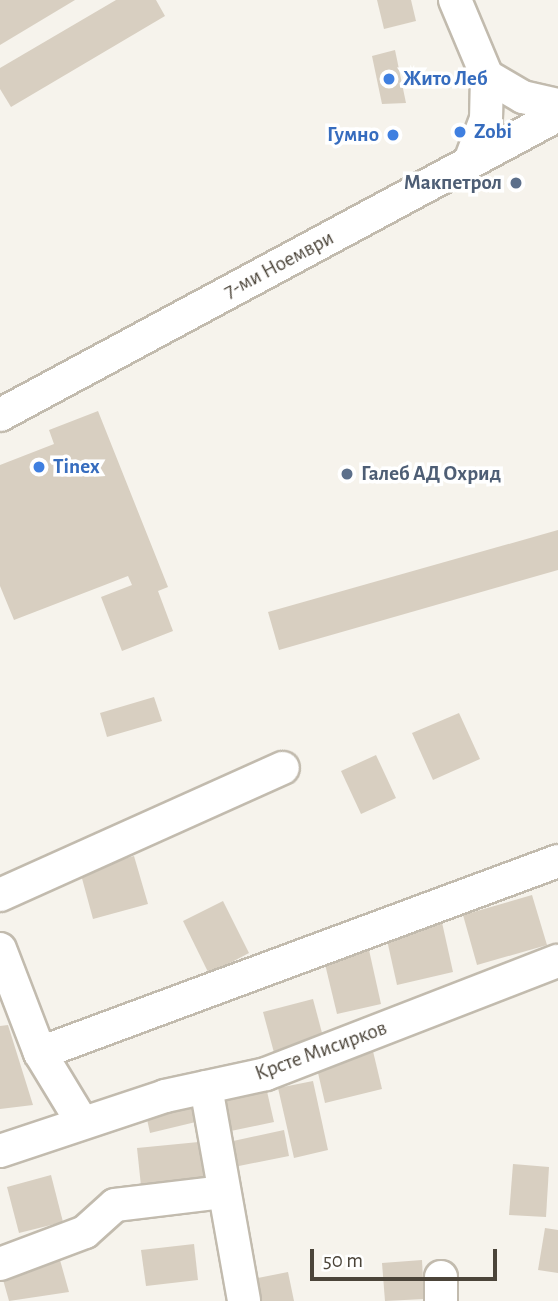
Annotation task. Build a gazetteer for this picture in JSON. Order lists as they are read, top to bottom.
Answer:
{
  "streets": {
    "street": ["7-ми Ноември", "Крсте Мисирков"]
  },
  "places": [
    "Жито Леб",
    "Zobi",
    "Гумно",
    "Макпетрол",
    "Tinex",
    "Галеб АД Охрид"
  ],
  "scale_bar": "50 m"
}
